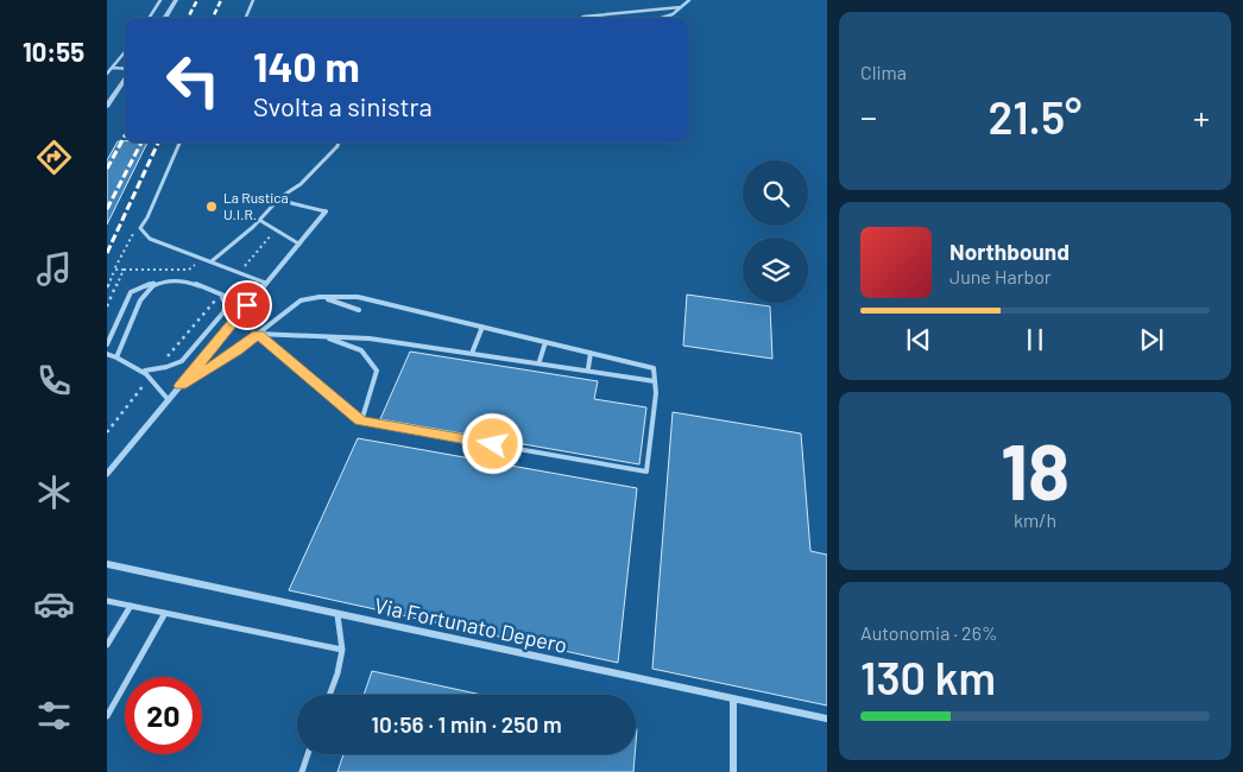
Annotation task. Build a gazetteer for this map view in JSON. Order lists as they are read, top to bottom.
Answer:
{
  "streets": {
    "street": ["Via Fortunato Depero"]
  },
  "places": ["La Rustica U.I.R."],
  "page": {
    "tabs": "10:55",
    "tile": [
      "Clima",
      ["18", "km/h"],
      ["Autonomia · 26%", "130 km"]
    ],
    "turn": ["140 m", "Svolta a sinistra"],
    "heat": ["−", "21.5°", "+"],
    "song": ["Northbound", "June Harbor"],
    "limit": "20",
    "trip": "10:56 · 1 min · 250 m"
  }
}
